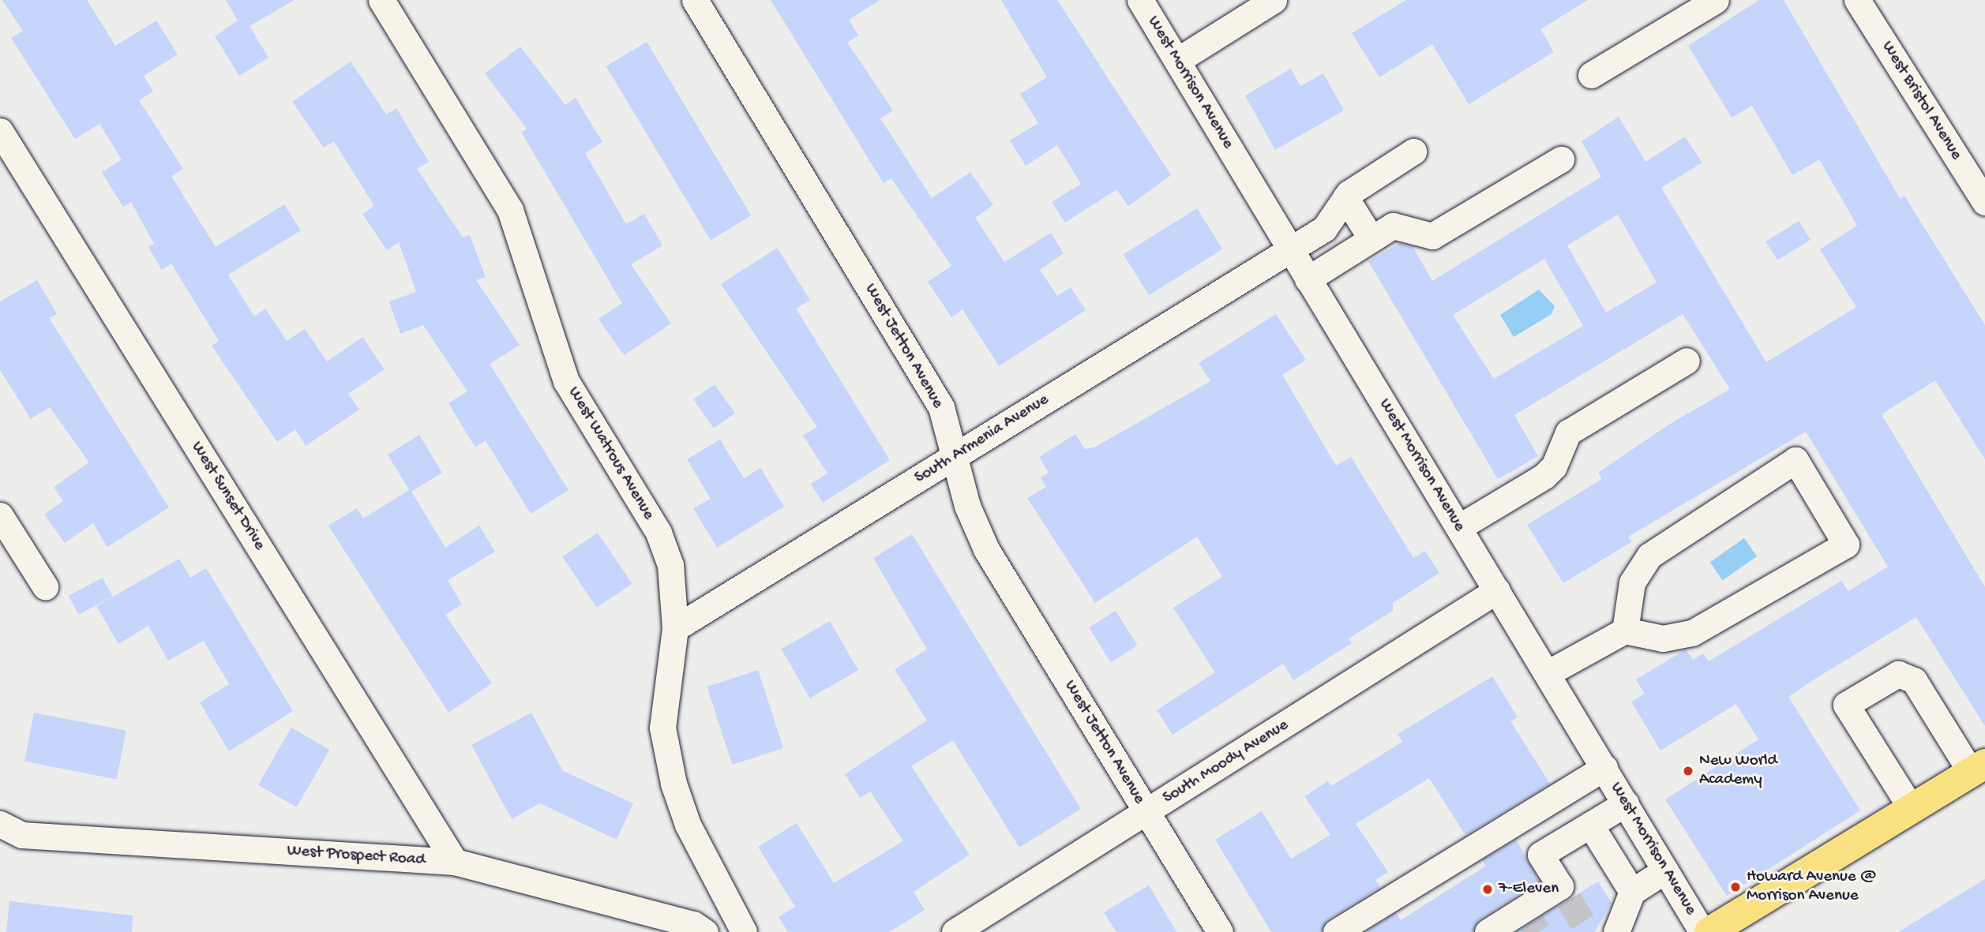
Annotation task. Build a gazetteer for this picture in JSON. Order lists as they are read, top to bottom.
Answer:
{
  "streets": {
    "street": [
      "West Morrison Avenue",
      "West Bristol Avenue",
      "West Jetton Avenue",
      "South Armenia Avenue",
      "West Watrous Avenue",
      "West Sunset Drive",
      "South Moody Avenue",
      "West Prospect Road"
    ]
  },
  "crossings": [
    ["West Morrison Avenue", "South Armenia Avenue"],
    ["West Morrison Avenue", "South Moody Avenue"],
    ["West Jetton Avenue", "South Armenia Avenue"],
    ["West Jetton Avenue", "South Moody Avenue"],
    ["South Armenia Avenue", "West Watrous Avenue"],
    ["West Sunset Drive", "West Prospect Road"]
  ],
  "places": ["New World Academy", "Howard Avenue @ Morrison Avenue", "7-Eleven"]
}
